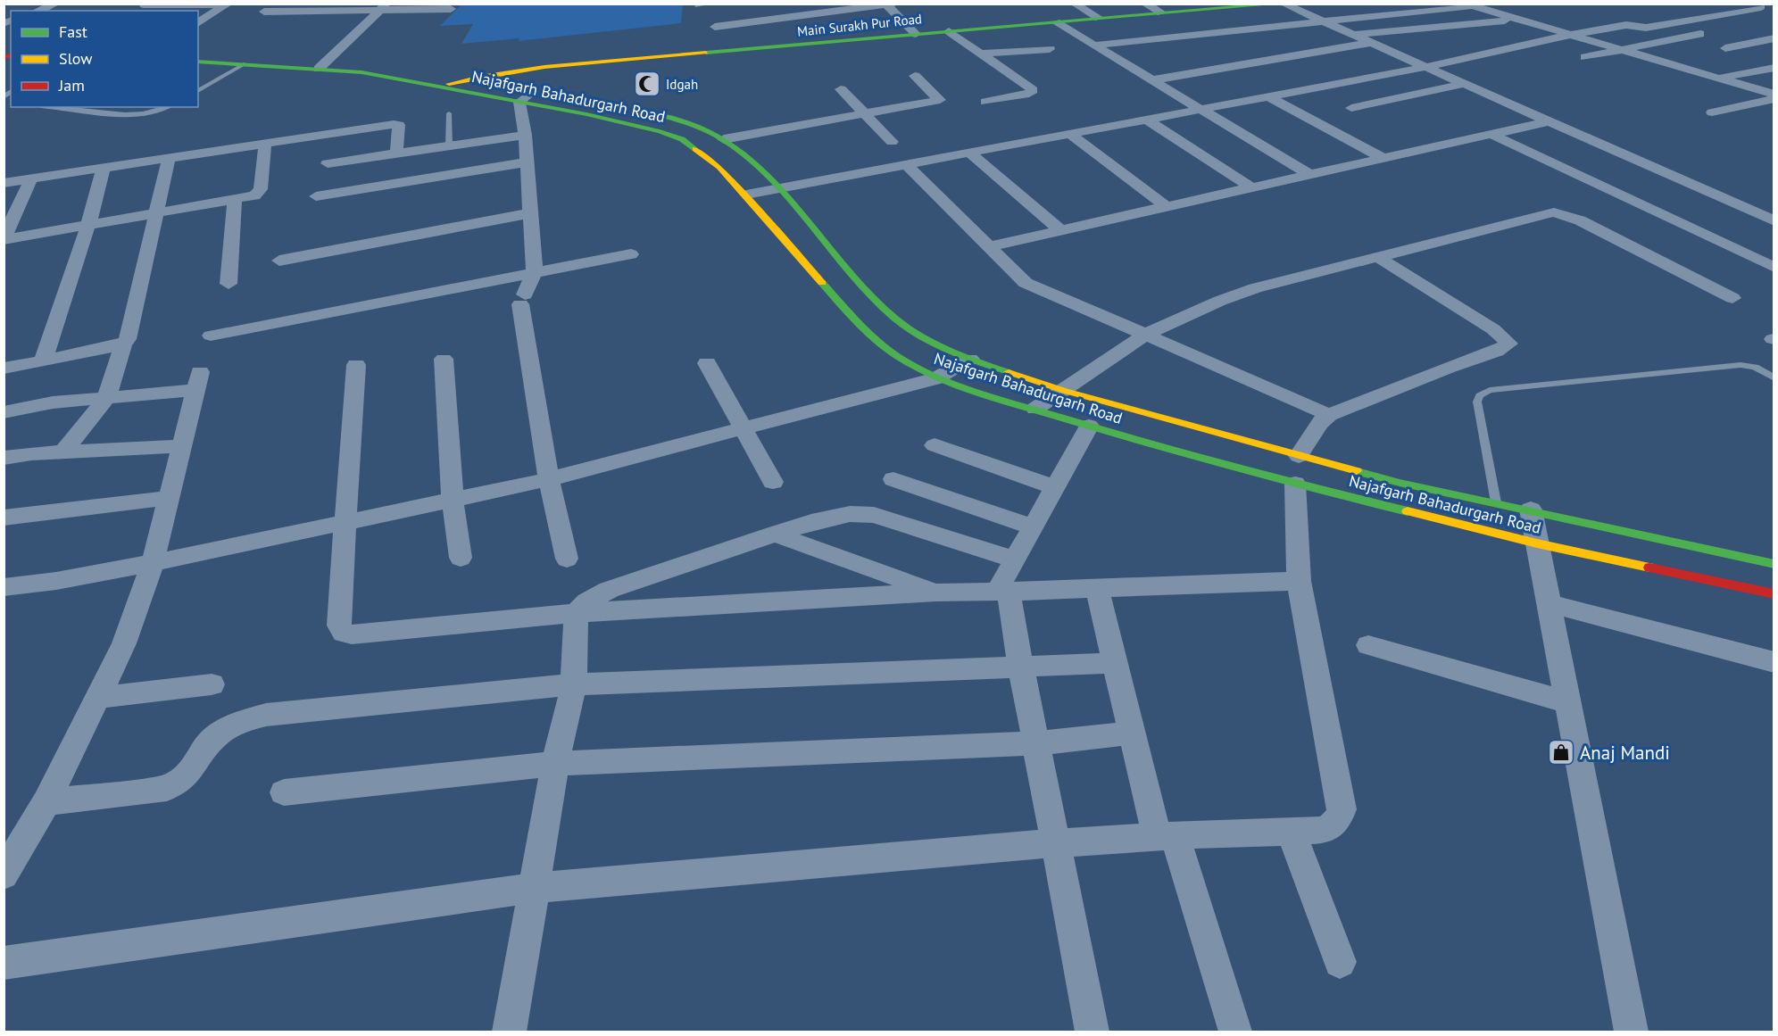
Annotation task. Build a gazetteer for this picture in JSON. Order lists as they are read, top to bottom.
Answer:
{
  "streets": {
    "main road": ["Main Surakh Pur Road", "Najafgarh Bahadurgarh Road"]
  },
  "crossings": [
    ["Main Surakh Pur Road", "Najafgarh Bahadurgarh Road"]
  ],
  "places": {
    "mosque": ["Idgah"],
    "shop": ["Anaj Mandi"]
  },
  "legend": ["Fast", "Slow", "Jam"]
}
